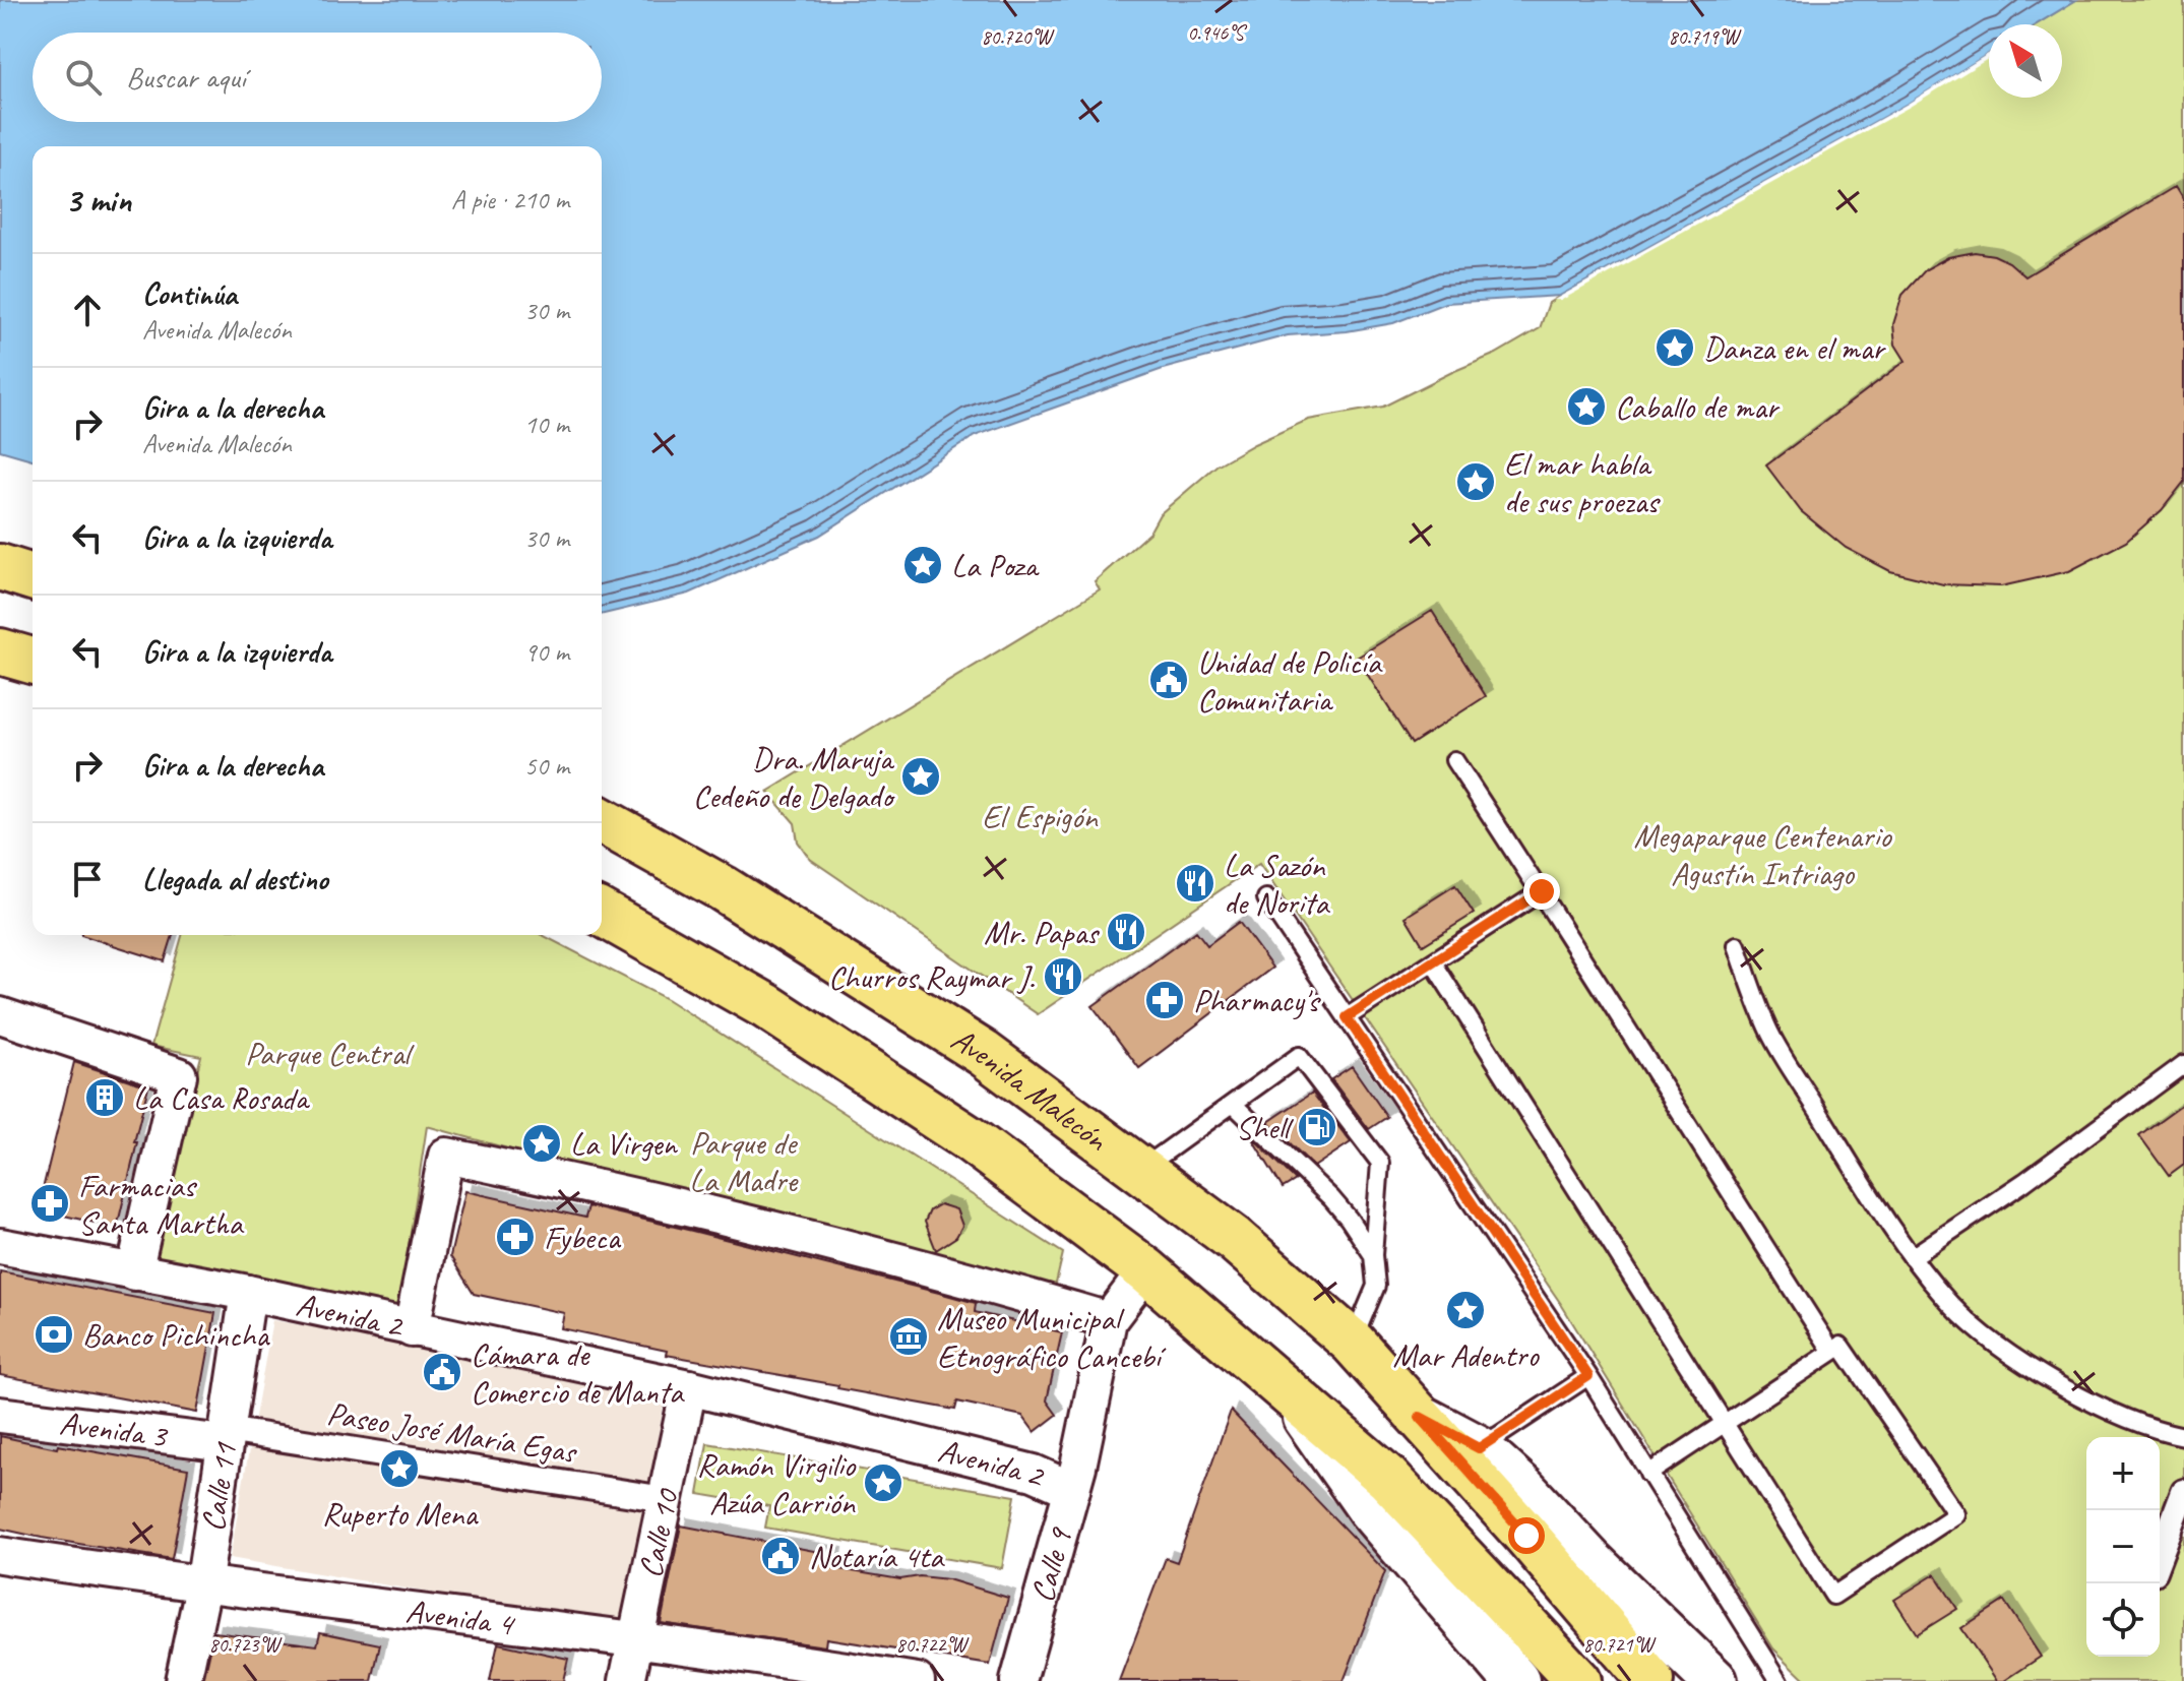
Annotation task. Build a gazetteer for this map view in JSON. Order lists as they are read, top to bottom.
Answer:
{
  "streets": {
    "main road": ["Avenida Malecón"],
    "street": [
      "Avenida 2",
      "Avenida 3",
      "Paseo José María Egas",
      "Calle 11",
      "Calle 10",
      "Calle 9",
      "Avenida 4"
    ]
  },
  "crossings": [
    ["Avenida 2", "Calle 11"],
    ["Avenida 2", "Calle 10"],
    ["Avenida 2", "Calle 9"],
    ["Avenida 3", "Paseo José María Egas"],
    ["Avenida 3", "Calle 11"],
    ["Paseo José María Egas", "Calle 11"],
    ["Paseo José María Egas", "Calle 10"],
    ["Calle 11", "Avenida 4"],
    ["Calle 10", "Avenida 4"]
  ],
  "parks": [
    "El Espigón",
    "Megaparque Centenario Agustín Intriago",
    "Parque Central",
    "Parque de La Madre"
  ],
  "places": {
    "place": [
      "Danza en el mar",
      "Caballo de mar",
      "El mar habla de sus proezas",
      "La Poza",
      "Dra. Maruja Cedeño de Delgado",
      "La Virgen",
      "Mar Adentro",
      "Ruperto Mena",
      "Ramón Virgilio Azúa Carrión"
    ],
    "public building": ["Unidad de Policía Comunitaria", "Cámara de Comercio de Manta", "Notaría 4ta"],
    "restaurant": ["La Sazón de Norita", "Mr. Papas", "Churros Raymar J."],
    "pharmacy": ["Pharmacy's", "Farmacias Santa Martha", "Fybeca"],
    "building": ["La Casa Rosada"],
    "fuel station": ["Shell"],
    "bank": ["Banco Pichincha"],
    "museum": ["Museo Municipal Etnográfico Cancebí"]
  },
  "north": "top left",
  "page": {
    "search": "Buscar aquí",
    "heading": ["3 min", "A pie · 210 m"],
    "list": [
      ["Continúa", "Avenida Malecón", "30 m"],
      ["Gira a la derecha", "Avenida Malecón", "10 m"],
      ["Gira a la izquierda", "30 m"],
      ["Gira a la izquierda", "90 m"],
      ["Gira a la derecha", "50 m"],
      "Llegada al destino"
    ],
    "map_buttons": ["+", "−"]
  },
  "coordinates": [
    "0.946°S",
    "80.720°W",
    "80.719°W",
    "80.723°W",
    "80.722°W",
    "80.721°W"
  ]
}
